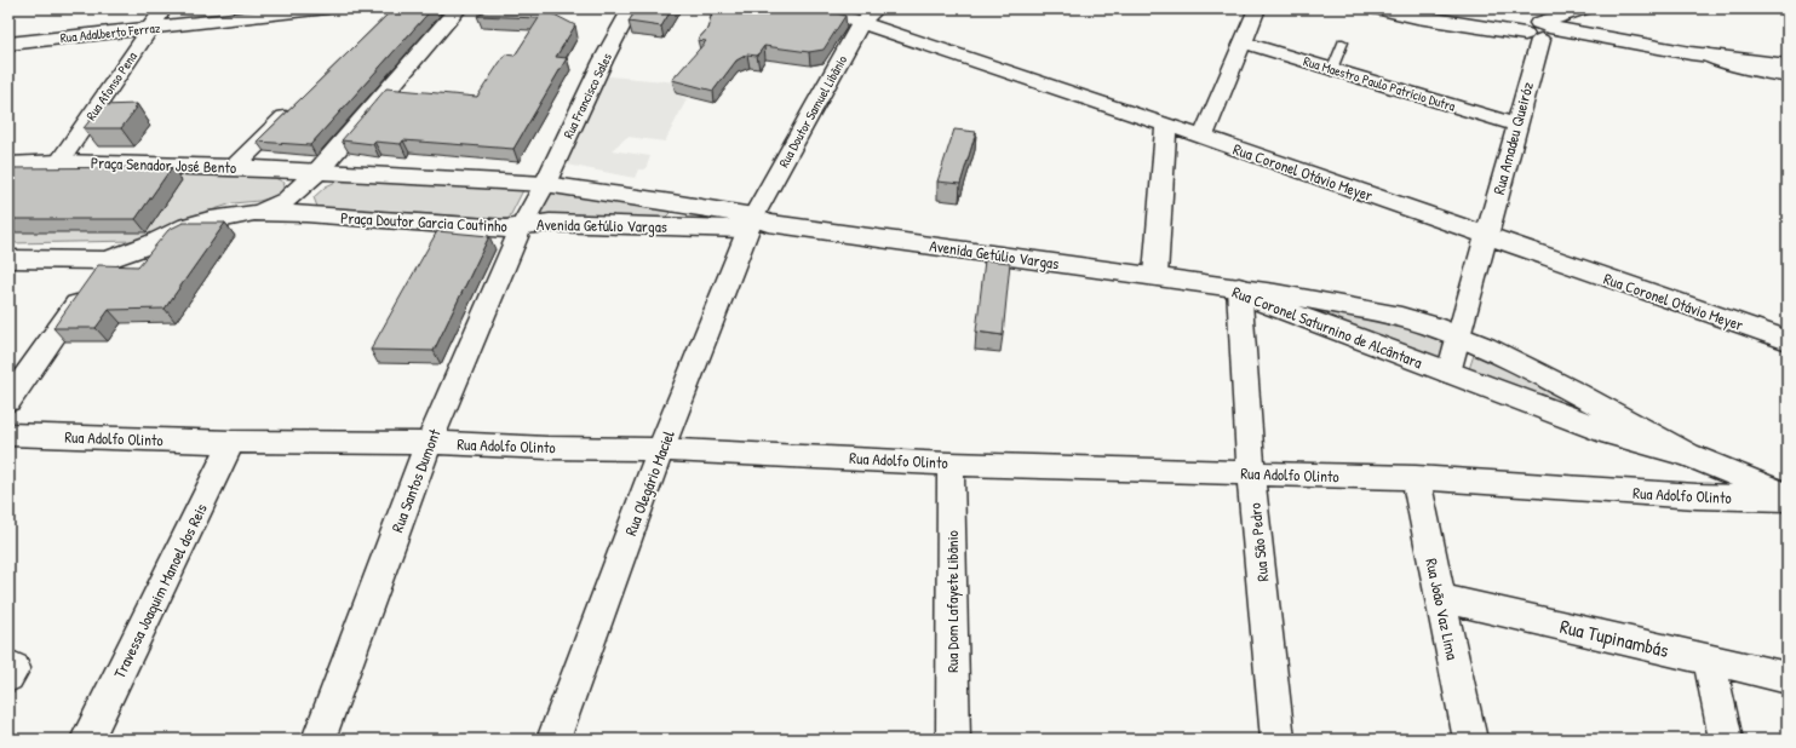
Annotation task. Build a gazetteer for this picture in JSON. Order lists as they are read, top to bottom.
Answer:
{
  "streets": {
    "main road": [
      "Praça Senador José Bento",
      "Praça Doutor Garcia Coutinho",
      "Avenida Getúlio Vargas",
      "Rua Coronel Saturnino de Alcântara"
    ],
    "street": [
      "Rua Adalberto Ferraz",
      "Rua Maestro Paulo Patrício Dutra",
      "Rua Afonso Pena",
      "Rua Francisco Sales",
      "Rua Doutor Samuel Libânio",
      "Rua Amadeu Queiróz",
      "Rua Coronel Otávio Meyer",
      "Rua Adolfo Olinto",
      "Rua Santos Dumont",
      "Rua Olegário Maciel",
      "Rua São Pedro",
      "Travessa Joaquim Manoel dos Reis",
      "Rua Dom Lafayete Libânio",
      "Rua João Vaz Lima",
      "Rua Tupinambás"
    ]
  },
  "crossings": [
    ["Rua Adalberto Ferraz", "Rua Afonso Pena"],
    ["Rua Maestro Paulo Patrício Dutra", "Rua Amadeu Queiróz"],
    ["Rua Afonso Pena", "Praça Senador José Bento"],
    ["Rua Francisco Sales", "Praça Doutor Garcia Coutinho"],
    ["Rua Francisco Sales", "Avenida Getúlio Vargas"],
    ["Rua Doutor Samuel Libânio", "Rua Coronel Otávio Meyer"],
    ["Rua Doutor Samuel Libânio", "Avenida Getúlio Vargas"],
    ["Rua Doutor Samuel Libânio", "Rua Olegário Maciel"],
    ["Rua Amadeu Queiróz", "Rua Coronel Otávio Meyer"],
    ["Rua Amadeu Queiróz", "Rua Coronel Saturnino de Alcântara"],
    ["Praça Doutor Garcia Coutinho", "Avenida Getúlio Vargas"],
    ["Praça Doutor Garcia Coutinho", "Rua Santos Dumont"],
    ["Avenida Getúlio Vargas", "Rua Coronel Saturnino de Alcântara"],
    ["Avenida Getúlio Vargas", "Rua Santos Dumont"],
    ["Avenida Getúlio Vargas", "Rua Olegário Maciel"],
    ["Avenida Getúlio Vargas", "Rua São Pedro"],
    ["Rua Coronel Saturnino de Alcântara", "Rua Adolfo Olinto"],
    ["Rua Coronel Saturnino de Alcântara", "Rua São Pedro"],
    ["Rua Adolfo Olinto", "Rua Santos Dumont"],
    ["Rua Adolfo Olinto", "Rua Olegário Maciel"],
    ["Rua Adolfo Olinto", "Rua São Pedro"],
    ["Rua Adolfo Olinto", "Travessa Joaquim Manoel dos Reis"],
    ["Rua Adolfo Olinto", "Rua Dom Lafayete Libânio"],
    ["Rua Adolfo Olinto", "Rua João Vaz Lima"],
    ["Rua João Vaz Lima", "Rua Tupinambás"]
  ]
}
